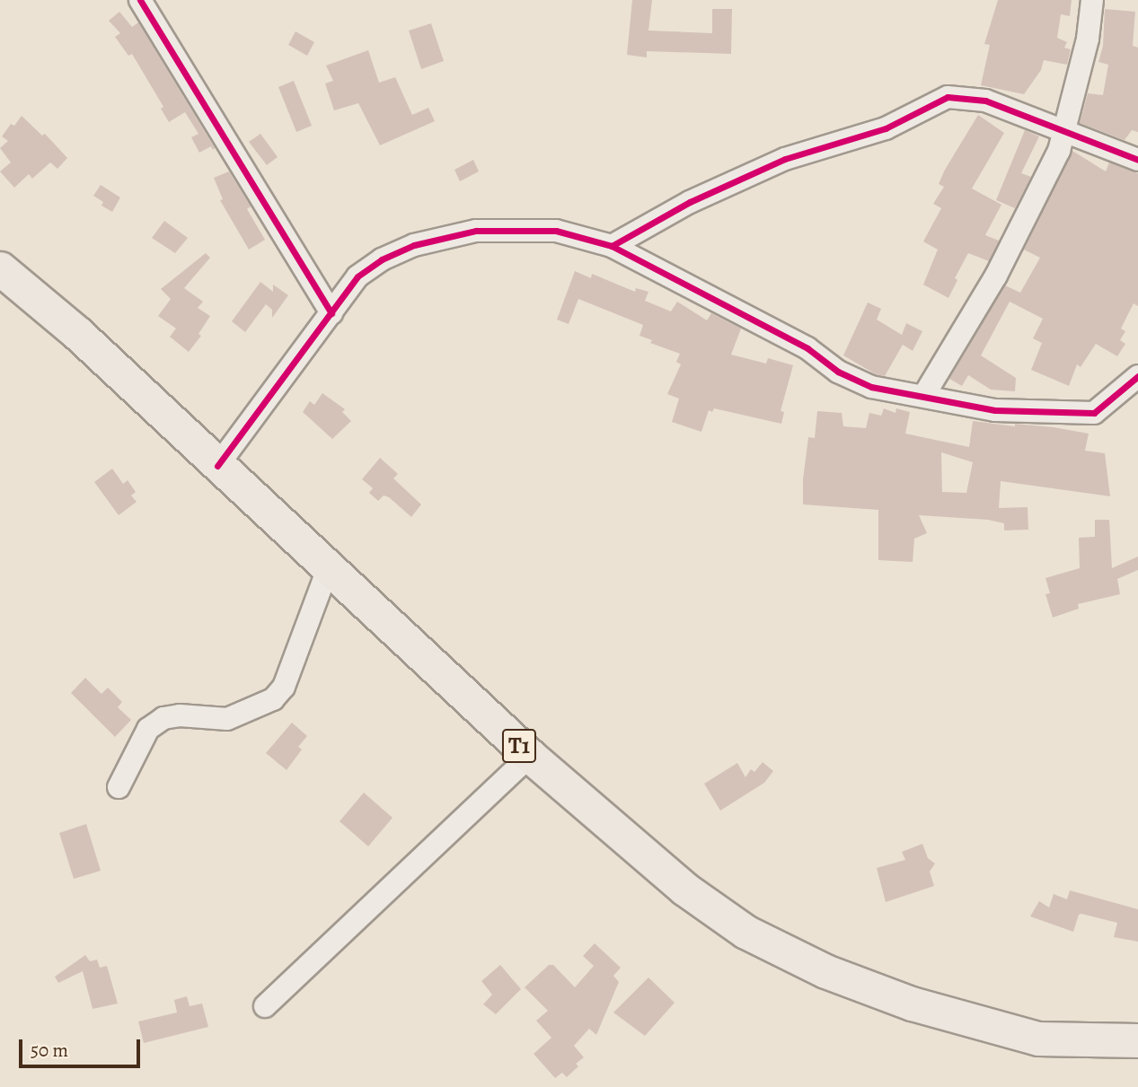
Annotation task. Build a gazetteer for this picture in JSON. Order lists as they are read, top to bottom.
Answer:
{
  "streets": {
    "highway": ["T1"]
  },
  "scale_bar": "50 m"
}
